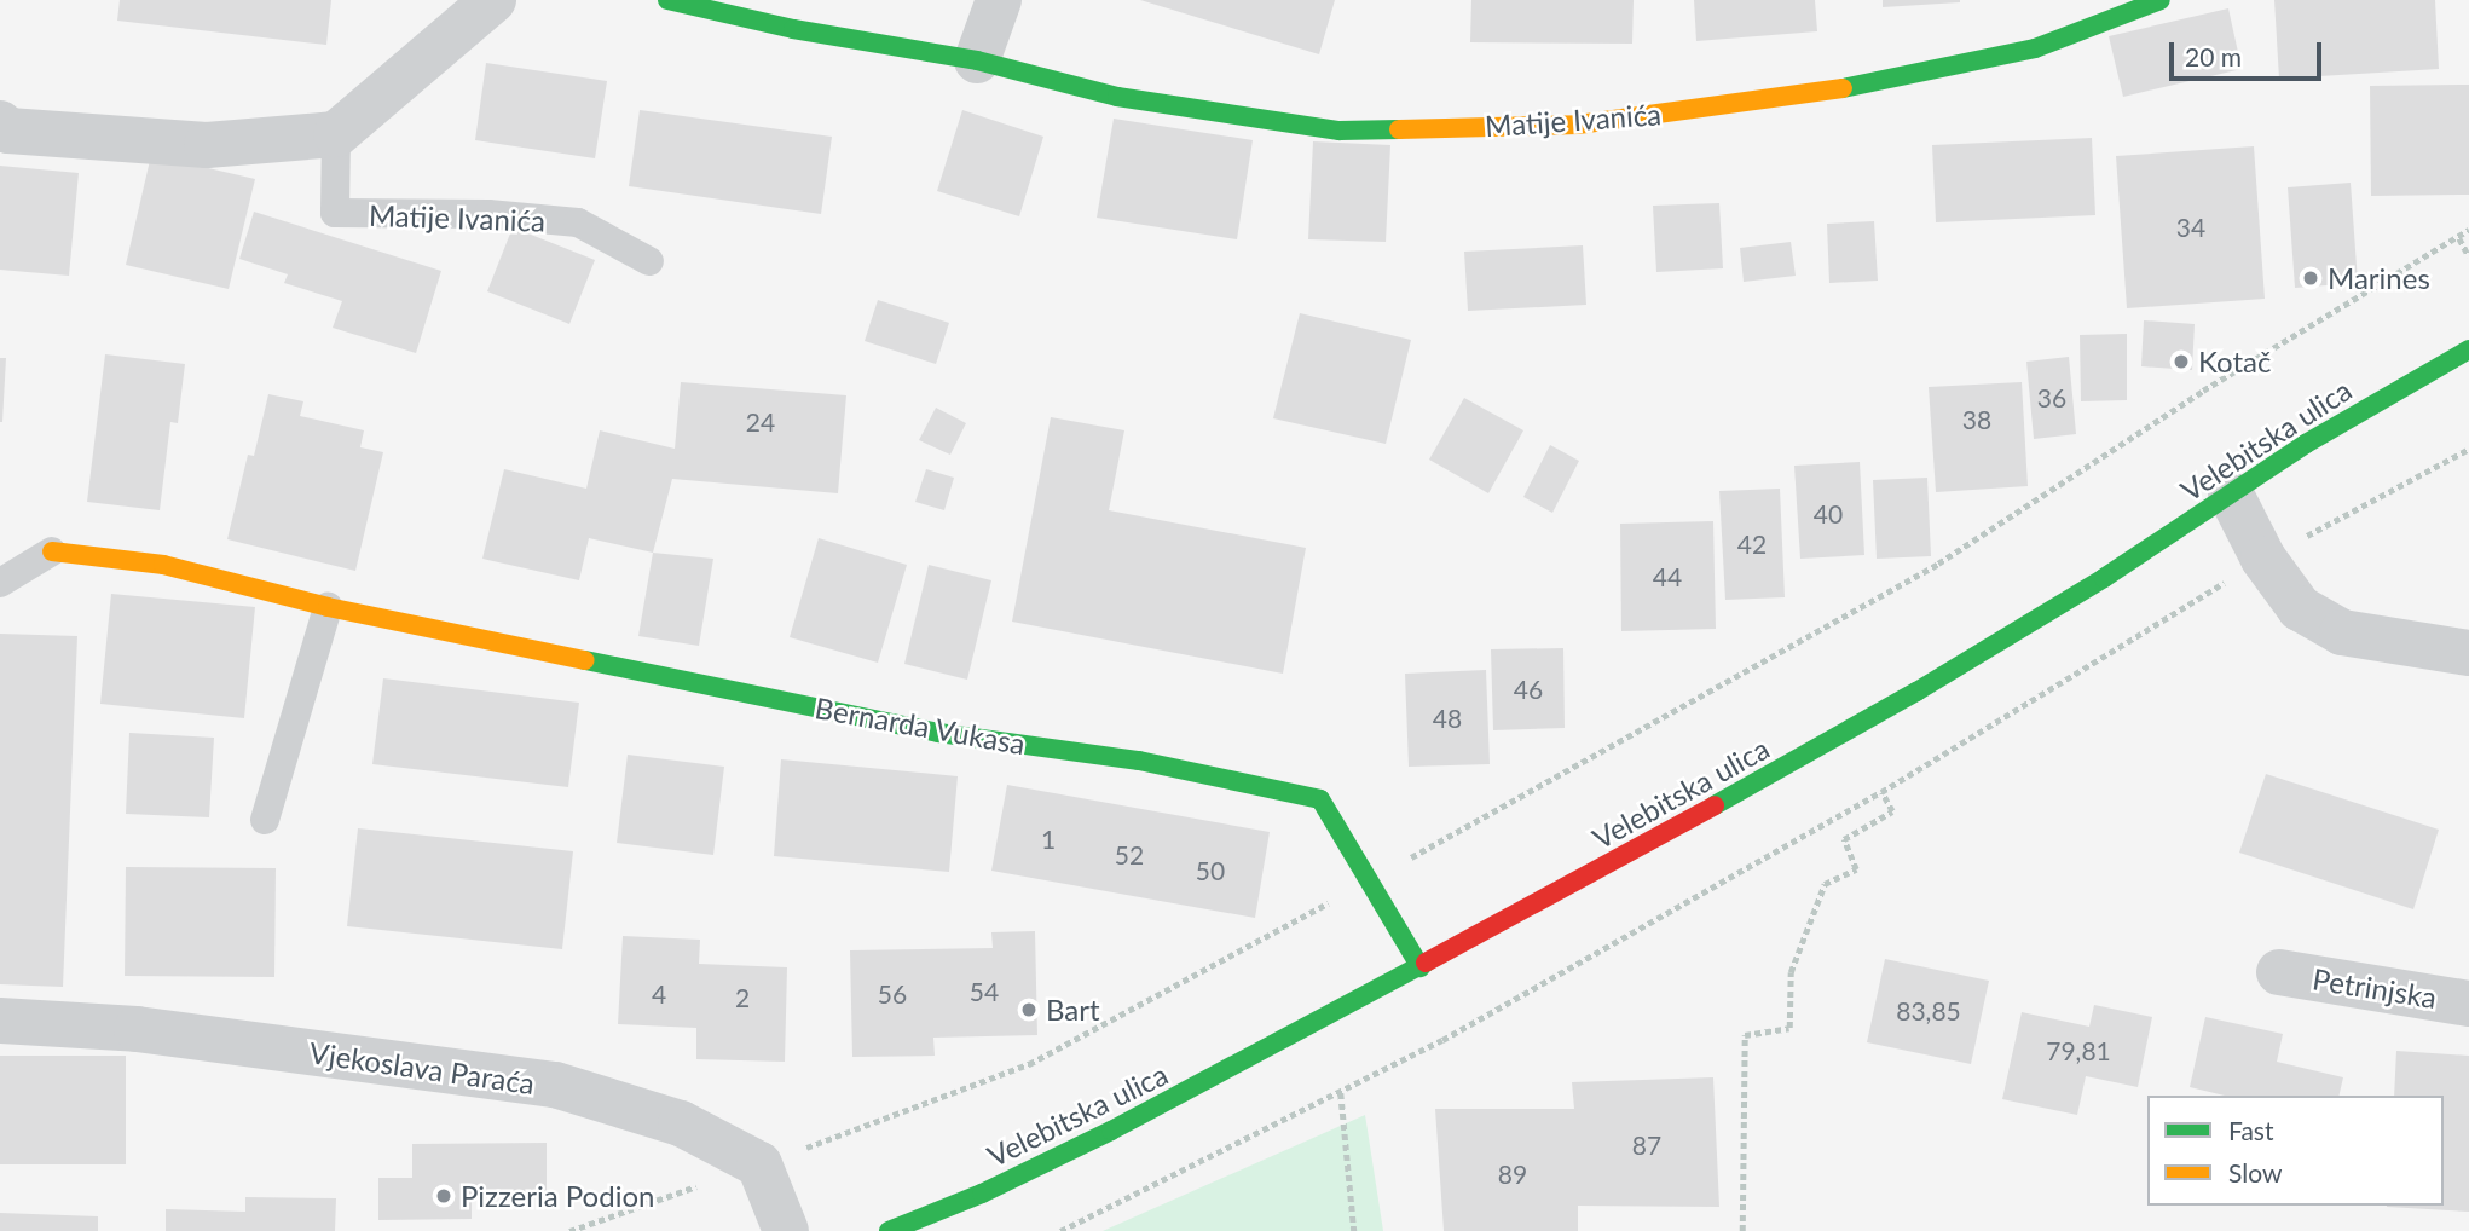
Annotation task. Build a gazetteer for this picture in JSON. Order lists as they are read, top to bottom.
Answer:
{
  "streets": {
    "street": [
      "Matije Ivanića",
      "Velebitska ulica",
      "Bernarda Vukasa",
      "Petrinjska",
      "Vjekoslava Paraća"
    ]
  },
  "crossings": [
    ["Velebitska ulica", "Bernarda Vukasa"]
  ],
  "places": [
    "Marines",
    "Kotač",
    "Bart",
    "Pizzeria Podion"
  ],
  "house_numbers": [
    "34",
    "36",
    "38",
    "24",
    "40",
    "42",
    "44",
    "46",
    "48",
    "1",
    "52",
    "50",
    "54",
    "4",
    "56",
    "2",
    "83,85",
    "79,81",
    "87",
    "89"
  ],
  "legend": ["Fast", "Slow"],
  "scale_bar": "20 m"
}
